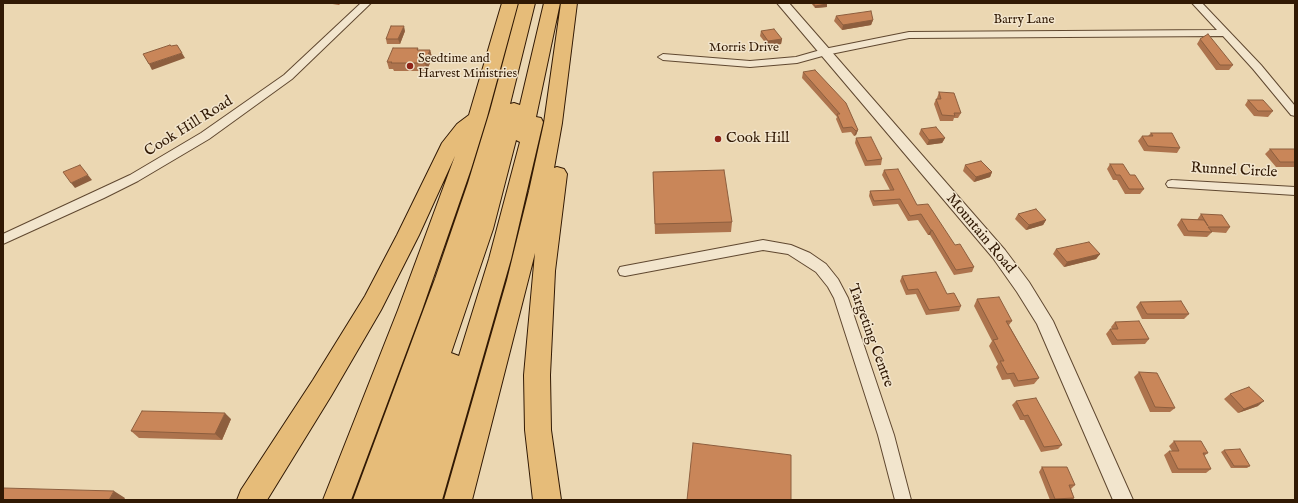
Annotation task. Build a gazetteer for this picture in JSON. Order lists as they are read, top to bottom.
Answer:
{
  "streets": {
    "street": [
      "Barry Lane",
      "Morris Drive",
      "Cook Hill Road",
      "Runnel Circle",
      "Mountain Road",
      "Targeting Centre"
    ]
  },
  "crossings": [
    ["Barry Lane", "Morris Drive"],
    ["Barry Lane", "Mountain Road"],
    ["Morris Drive", "Mountain Road"]
  ],
  "places": ["Seedtime and Harvest Ministries", "Cook Hill"]
}
